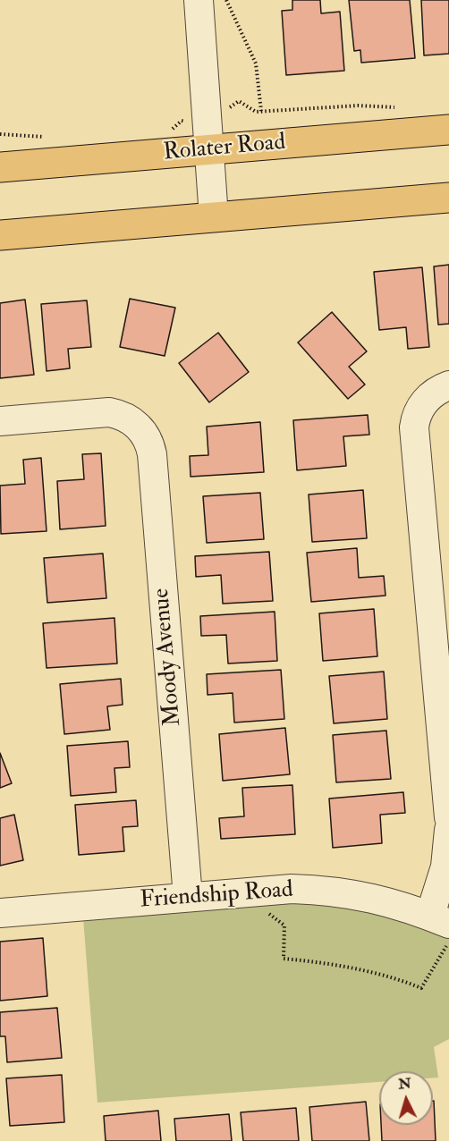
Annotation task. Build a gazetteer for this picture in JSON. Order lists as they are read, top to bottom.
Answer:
{
  "streets": {
    "main road": ["Rolater Road"],
    "street": ["Moody Avenue", "Friendship Road"]
  },
  "crossings": [
    ["Moody Avenue", "Friendship Road"]
  ],
  "north": "top"
}
